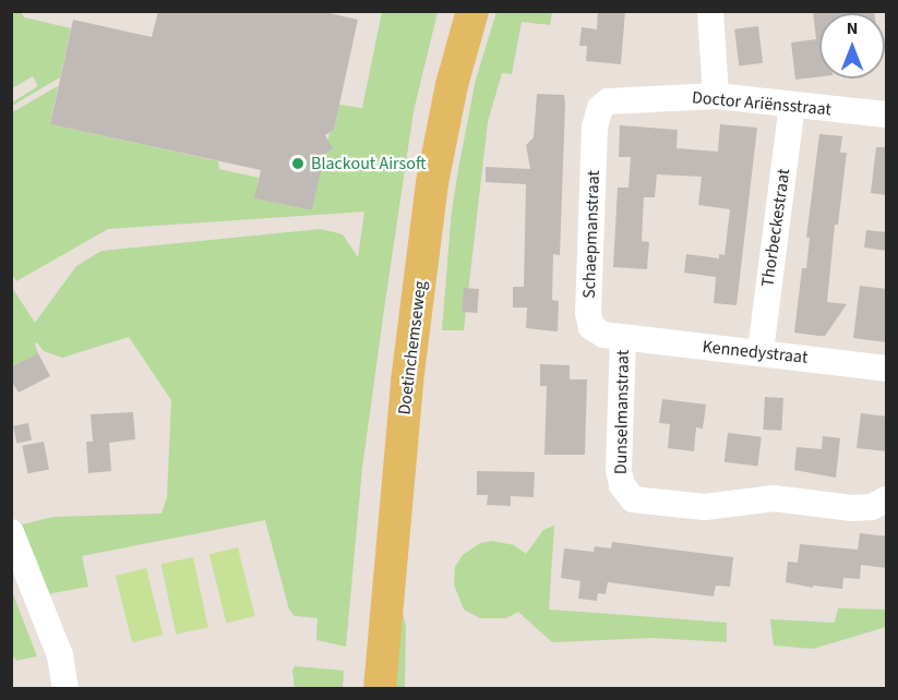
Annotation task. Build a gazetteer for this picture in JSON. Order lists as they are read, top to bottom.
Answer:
{
  "streets": {
    "main road": ["Doetinchemseweg"],
    "street": [
      "Doctor Ariënsstraat",
      "Thorbeckestraat",
      "Schaepmanstraat",
      "Kennedystraat",
      "Dunselmanstraat"
    ]
  },
  "crossings": [
    ["Doctor Ariënsstraat", "Thorbeckestraat"],
    ["Doctor Ariënsstraat", "Schaepmanstraat"],
    ["Thorbeckestraat", "Kennedystraat"],
    ["Schaepmanstraat", "Kennedystraat"],
    ["Schaepmanstraat", "Dunselmanstraat"],
    ["Kennedystraat", "Dunselmanstraat"]
  ],
  "places": ["Blackout Airsoft"],
  "north": "top"
}
